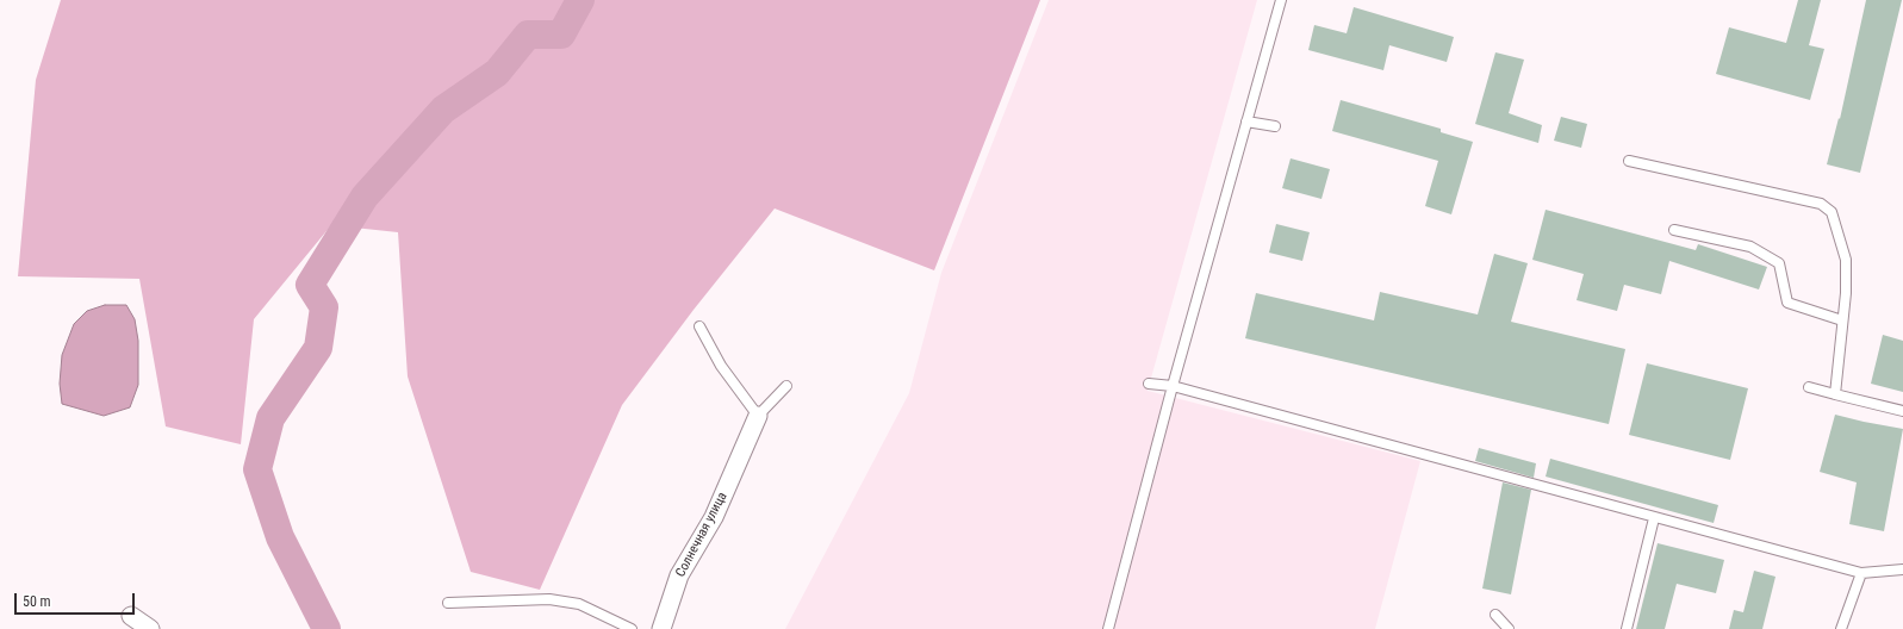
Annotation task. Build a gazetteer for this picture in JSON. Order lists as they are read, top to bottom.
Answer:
{
  "streets": {
    "street": ["Солнечная улица"]
  },
  "scale_bar": "50 m"
}
